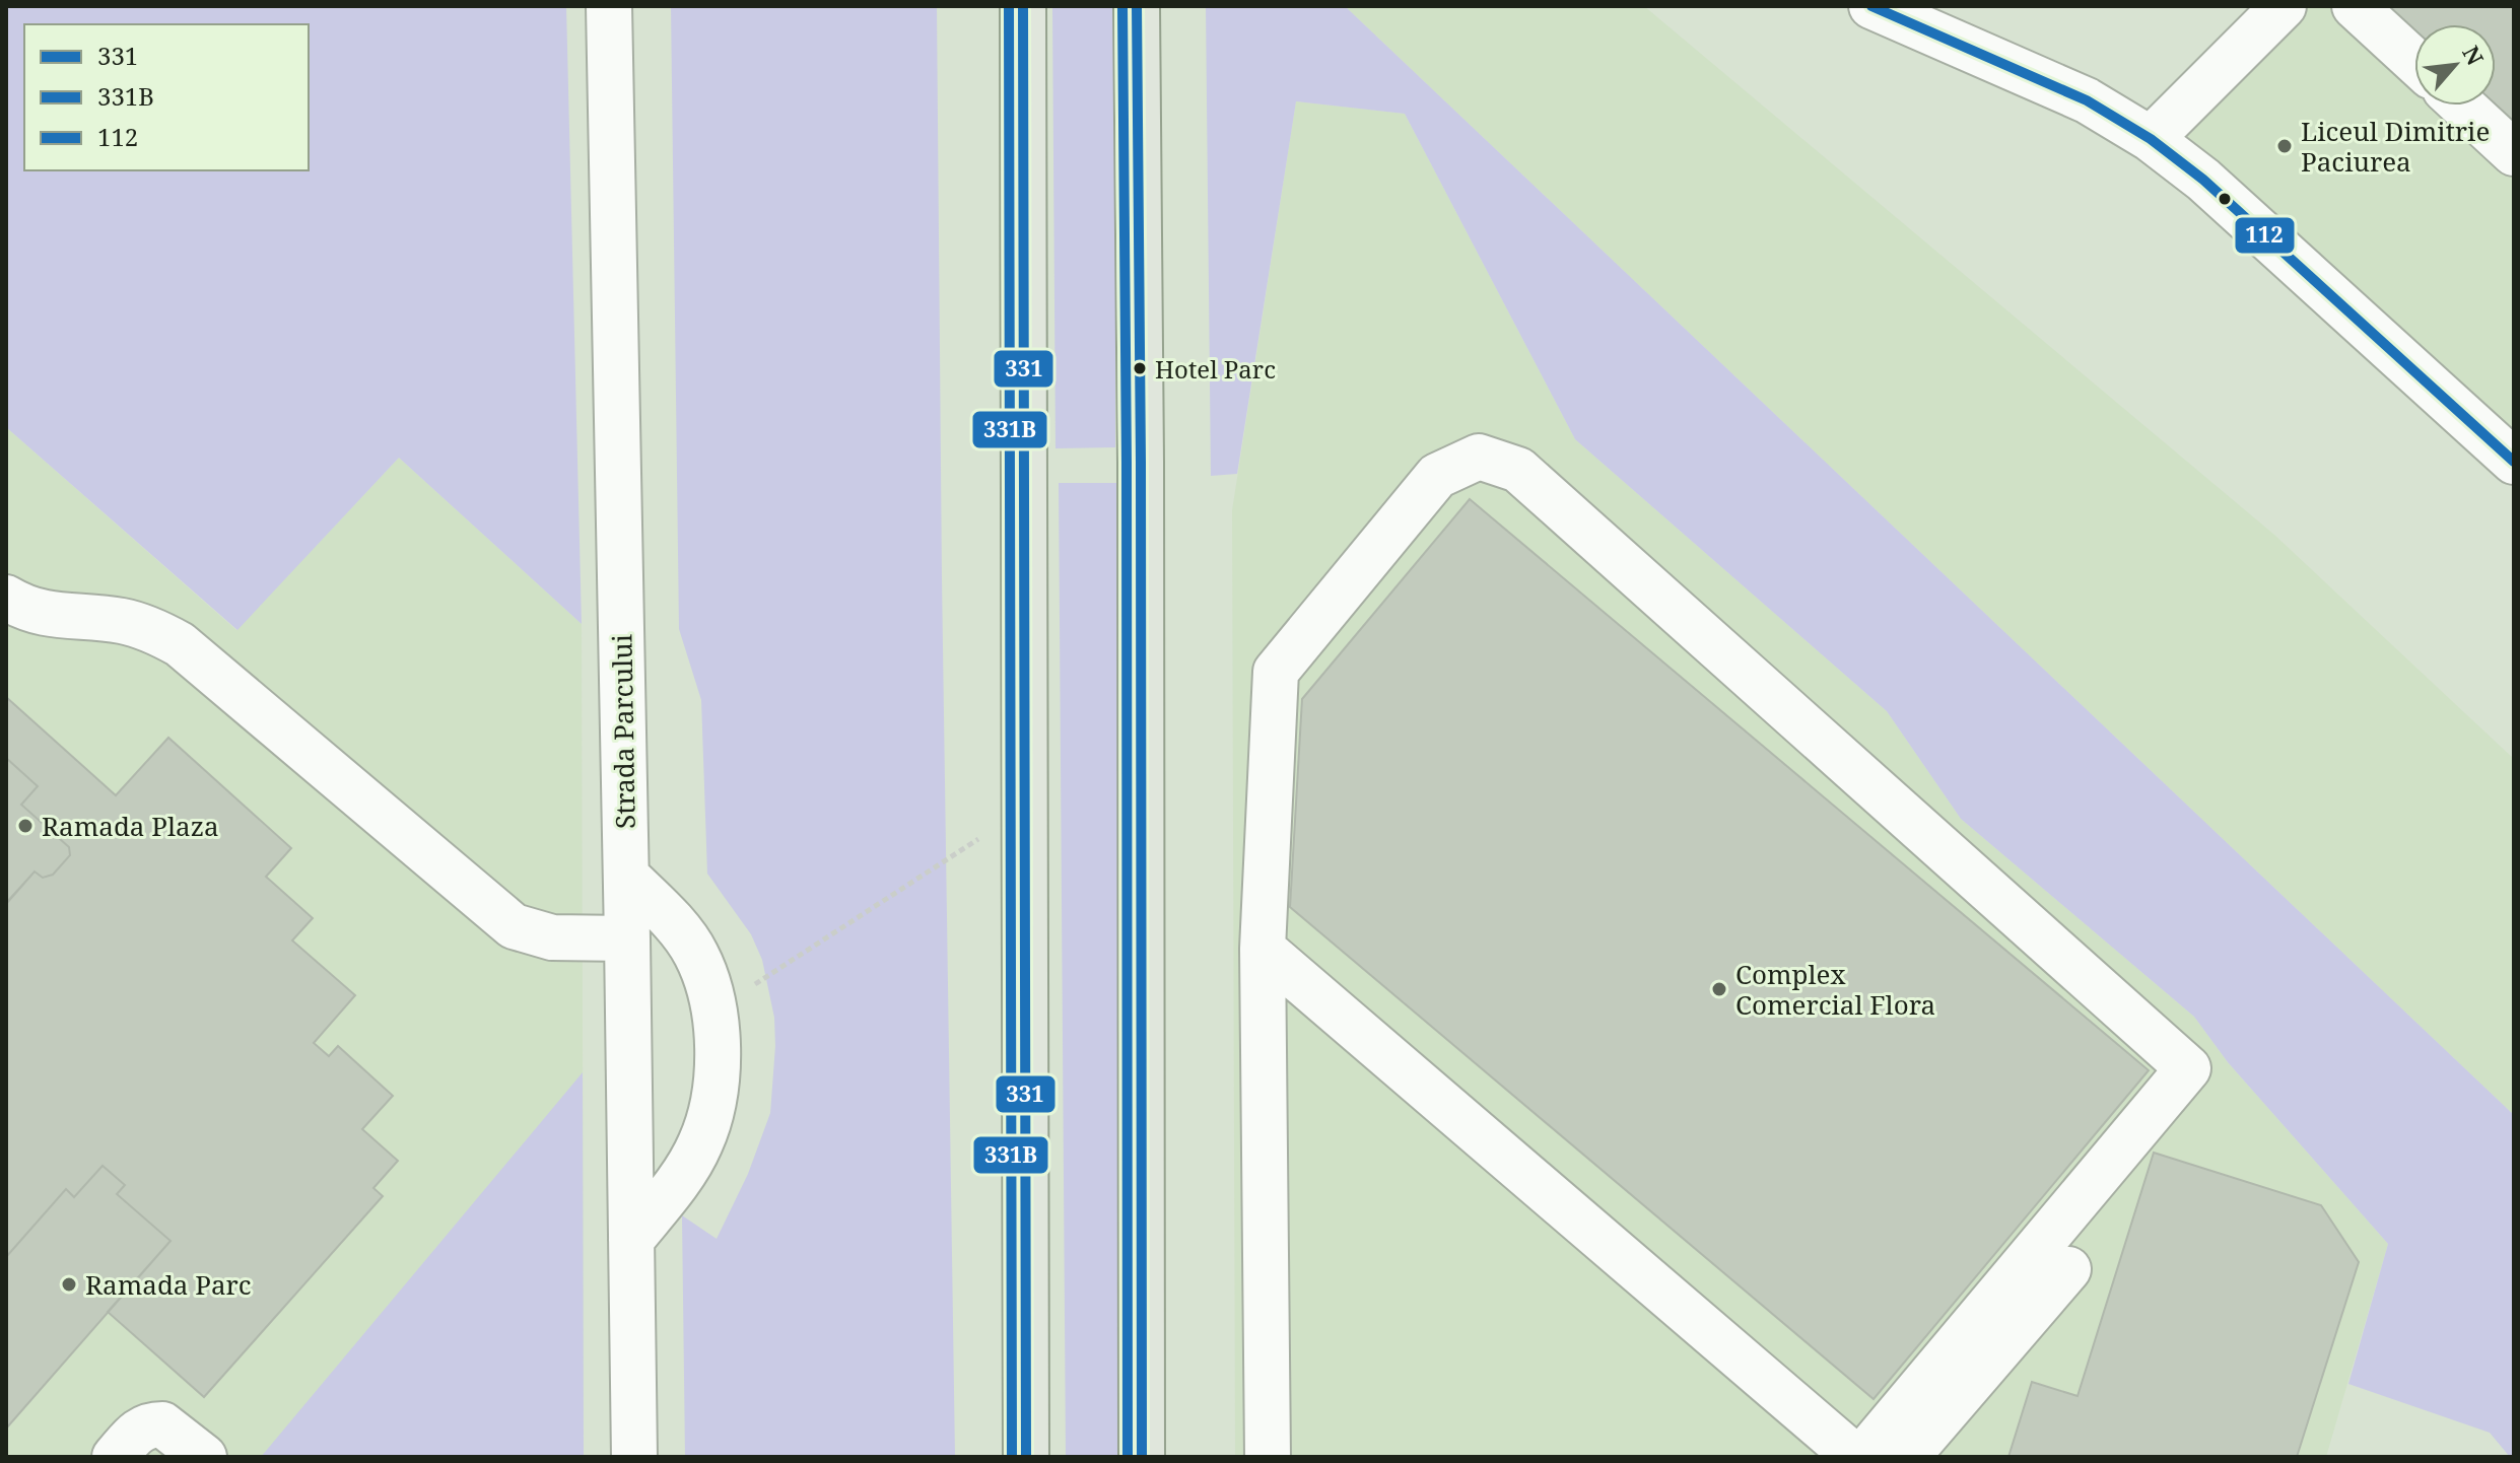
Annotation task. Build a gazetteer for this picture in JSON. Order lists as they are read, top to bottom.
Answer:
{
  "streets": {
    "street": ["Strada Parcului"]
  },
  "places": [
    "Liceul Dimitrie Paciurea",
    "Hotel Parc",
    "Ramada Plaza",
    "Complex Comercial Flora",
    "Ramada Parc"
  ],
  "lines": ["transit line 331", "transit line 331B", "transit line 112"],
  "legend": ["331", "331B", "112"],
  "north": "top right"
}
